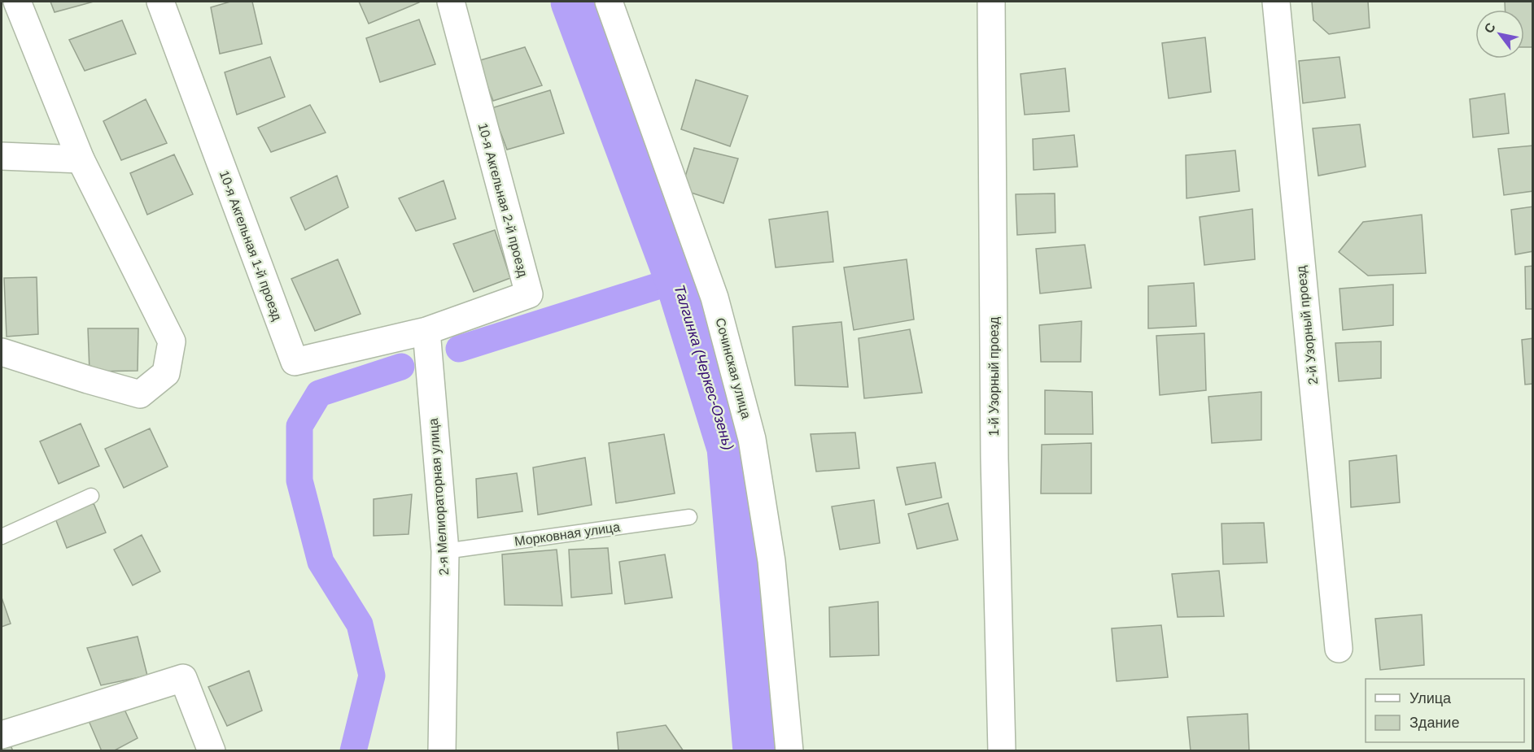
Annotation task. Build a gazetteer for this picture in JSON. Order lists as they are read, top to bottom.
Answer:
{
  "streets": {
    "street": [
      "10-я Акгельная 2-й проезд",
      "10-я Акгельная 1-й проезд",
      "2-й Узорный проезд",
      "Сочинская улица",
      "1-й Узорный проезд",
      "2-я Мелиораторная улица"
    ],
    "lane": ["Морковная улица"]
  },
  "crossings": [
    ["10-я Акгельная 2-й проезд", "10-я Акгельная 1-й проезд"],
    ["10-я Акгельная 2-й проезд", "2-я Мелиораторная улица"],
    ["10-я Акгельная 1-й проезд", "2-я Мелиораторная улица"],
    ["2-я Мелиораторная улица", "Морковная улица"]
  ],
  "water": ["Талгинка (Черкес-Озень)"],
  "legend": ["Улица", "Здание"],
  "north": "top left"
}
